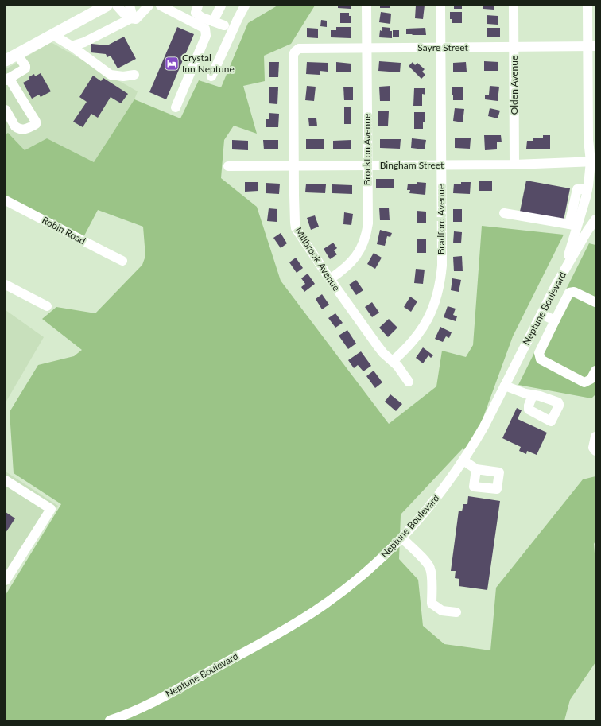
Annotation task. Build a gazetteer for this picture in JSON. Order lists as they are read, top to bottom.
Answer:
{
  "streets": {
    "street": [
      "Sayre Street",
      "Olden Avenue",
      "Brockton Avenue",
      "Bingham Street",
      "Bradford Avenue",
      "Robin Road",
      "Millbrook Avenue",
      "Neptune Boulevard"
    ]
  },
  "crossings": [
    ["Sayre Street", "Olden Avenue"],
    ["Sayre Street", "Brockton Avenue"],
    ["Sayre Street", "Bradford Avenue"],
    ["Sayre Street", "Millbrook Avenue"],
    ["Olden Avenue", "Bingham Street"],
    ["Brockton Avenue", "Bingham Street"],
    ["Brockton Avenue", "Millbrook Avenue"],
    ["Bingham Street", "Bradford Avenue"],
    ["Bingham Street", "Millbrook Avenue"],
    ["Bradford Avenue", "Millbrook Avenue"]
  ],
  "places": {
    "hotel": ["Crystal Inn Neptune"]
  }
}
